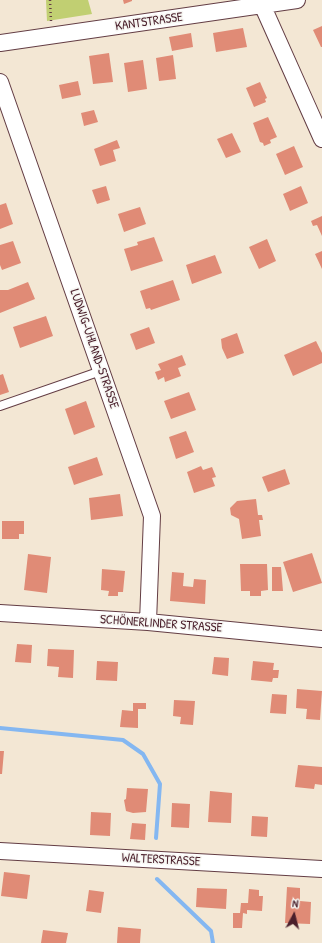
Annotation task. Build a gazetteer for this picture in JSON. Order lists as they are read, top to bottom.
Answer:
{
  "streets": {
    "street": [
      "KANTSTRASSE",
      "LUDWIG-UHLAND-STRASSE",
      "SCHÖNERLINDER STRASSE",
      "WALTERSTRASSE"
    ]
  },
  "crossings": [
    ["LUDWIG-UHLAND-STRASSE", "SCHÖNERLINDER STRASSE"]
  ],
  "north": "top"
}
